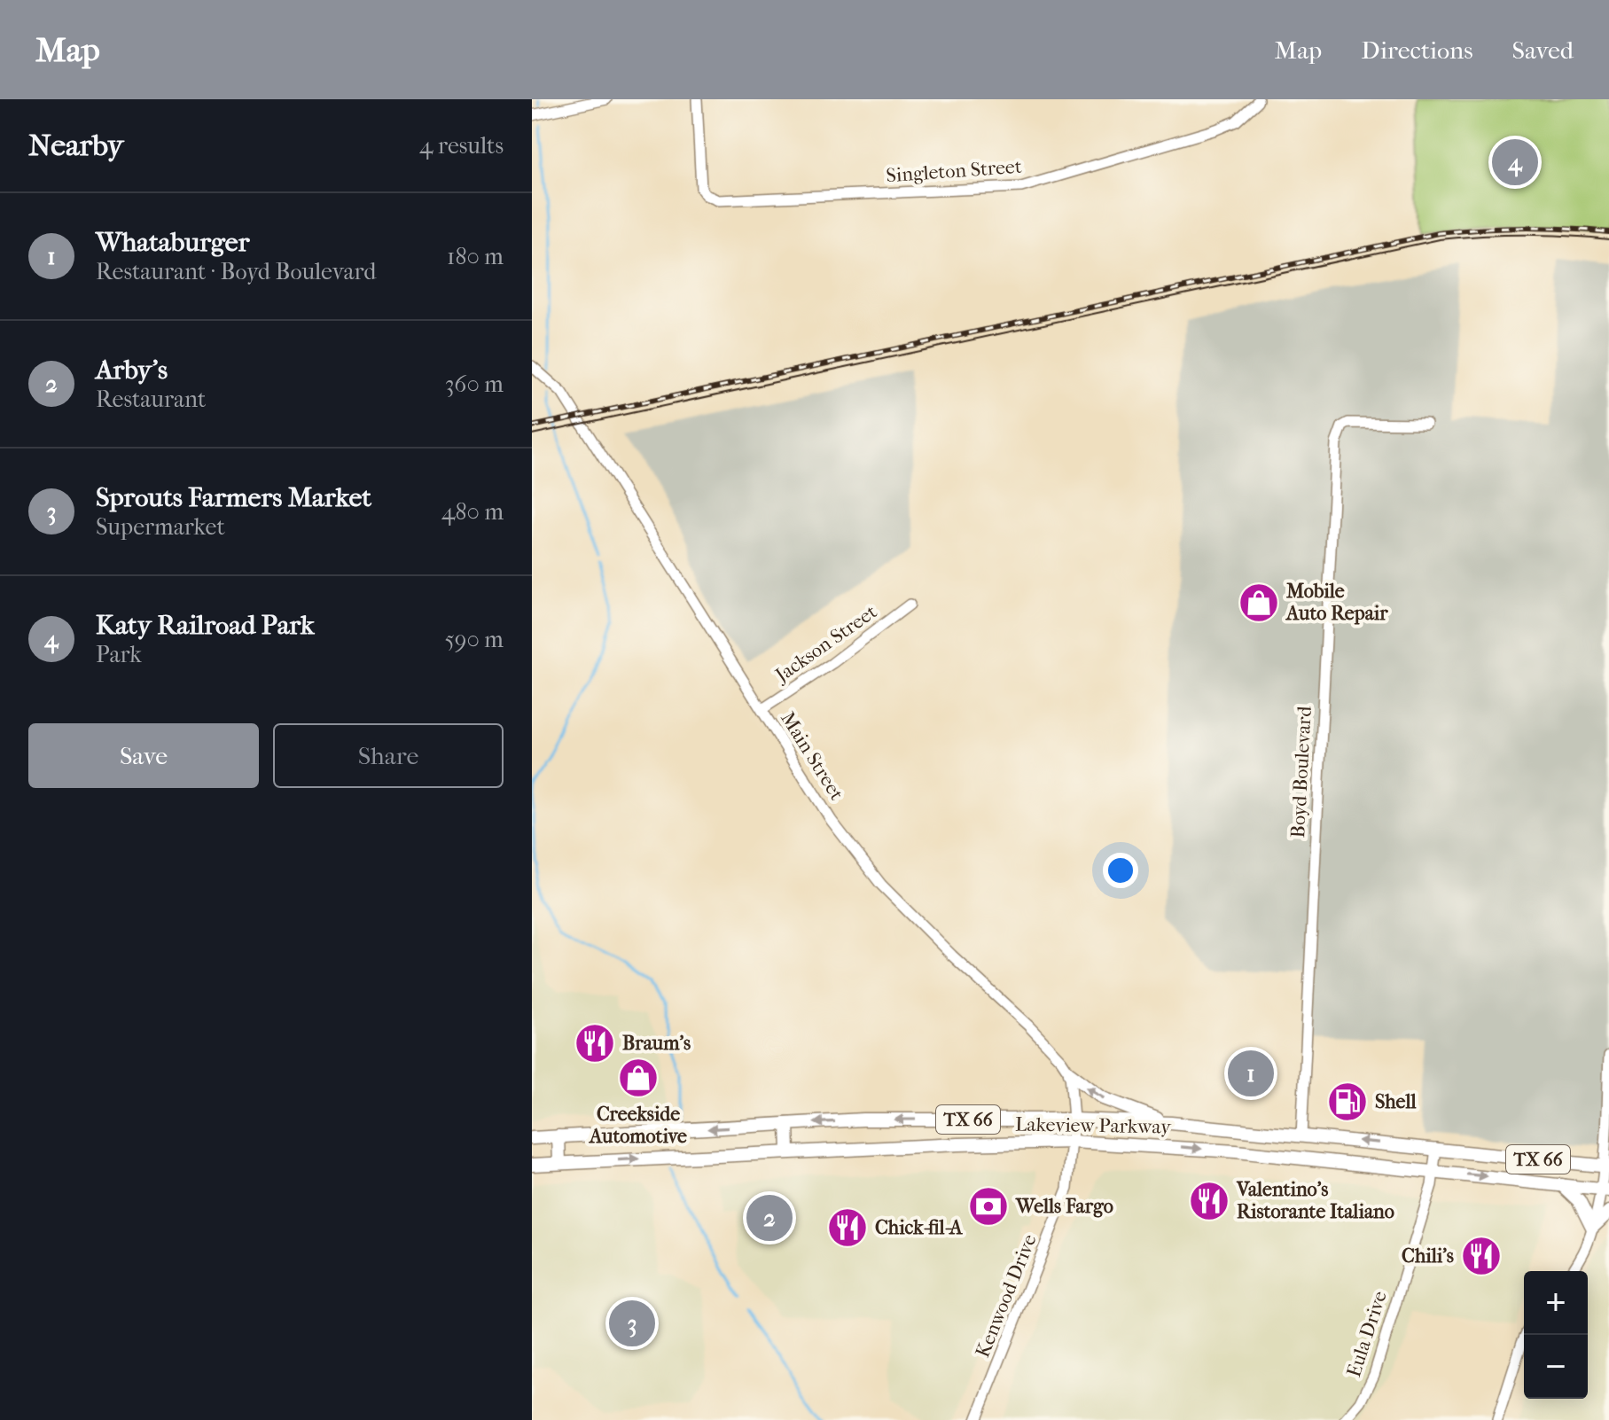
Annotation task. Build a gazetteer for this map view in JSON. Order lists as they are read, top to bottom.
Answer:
{
  "streets": {
    "main road": ["TX 66", "Lakeview Parkway"],
    "street": [
      "Singleton Street",
      "Jackson Street",
      "Main Street",
      "Boyd Boulevard",
      "Kenwood Drive",
      "Eula Drive"
    ]
  },
  "crossings": [
    ["Jackson Street", "Main Street"],
    ["Boyd Boulevard", "Lakeview Parkway"],
    ["Lakeview Parkway", "Kenwood Drive"],
    ["Lakeview Parkway", "Eula Drive"]
  ],
  "places": {
    "shop": ["Mobile Auto Repair", "Creekside Automotive"],
    "restaurant": [
      "Braum's",
      "Valentino's Ristorante Italiano",
      "Chick-fil-A",
      "Chili's"
    ],
    "fuel station": ["Shell"],
    "bank": ["Wells Fargo"]
  },
  "page": {
    "header": "Map",
    "nav": ["Map", "Directions", "Saved"],
    "heading": ["Nearby", "4 results"],
    "pins": [
      "4",
      "1",
      "2",
      "3"
    ],
    "list": [
      {
        "mark": "1",
        "name": "Whataburger",
        "note": "Restaurant · Boyd Boulevard",
        "value": "180 m"
      },
      {
        "mark": "2",
        "name": "Arby's",
        "note": "Restaurant",
        "value": "360 m"
      },
      {
        "mark": "3",
        "name": "Sprouts Farmers Market",
        "note": "Supermarket",
        "value": "480 m"
      },
      {
        "mark": "4",
        "name": "Katy Railroad Park",
        "note": "Park",
        "value": "590 m"
      }
    ],
    "buttons": ["Save", "Share"],
    "map_buttons": ["+", "−"]
  }
}
